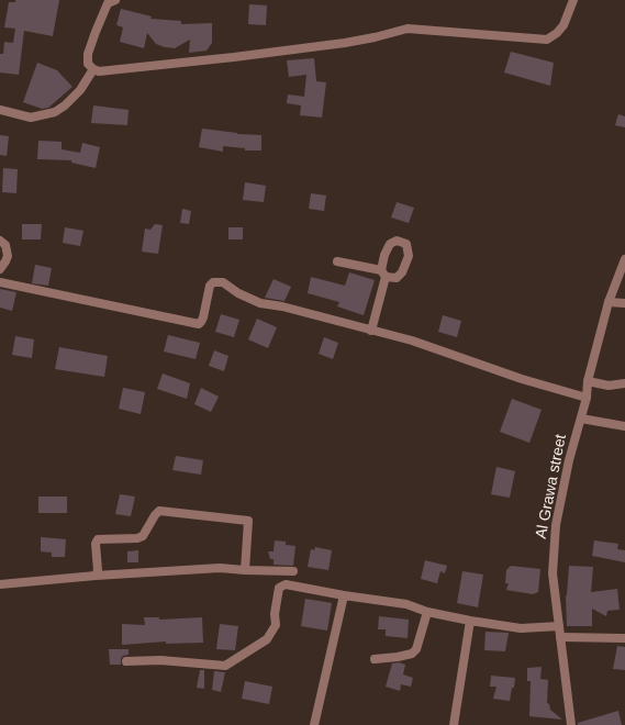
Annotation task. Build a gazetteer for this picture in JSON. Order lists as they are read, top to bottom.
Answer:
{
  "streets": {
    "street": ["Al Grawa street"]
  }
}
